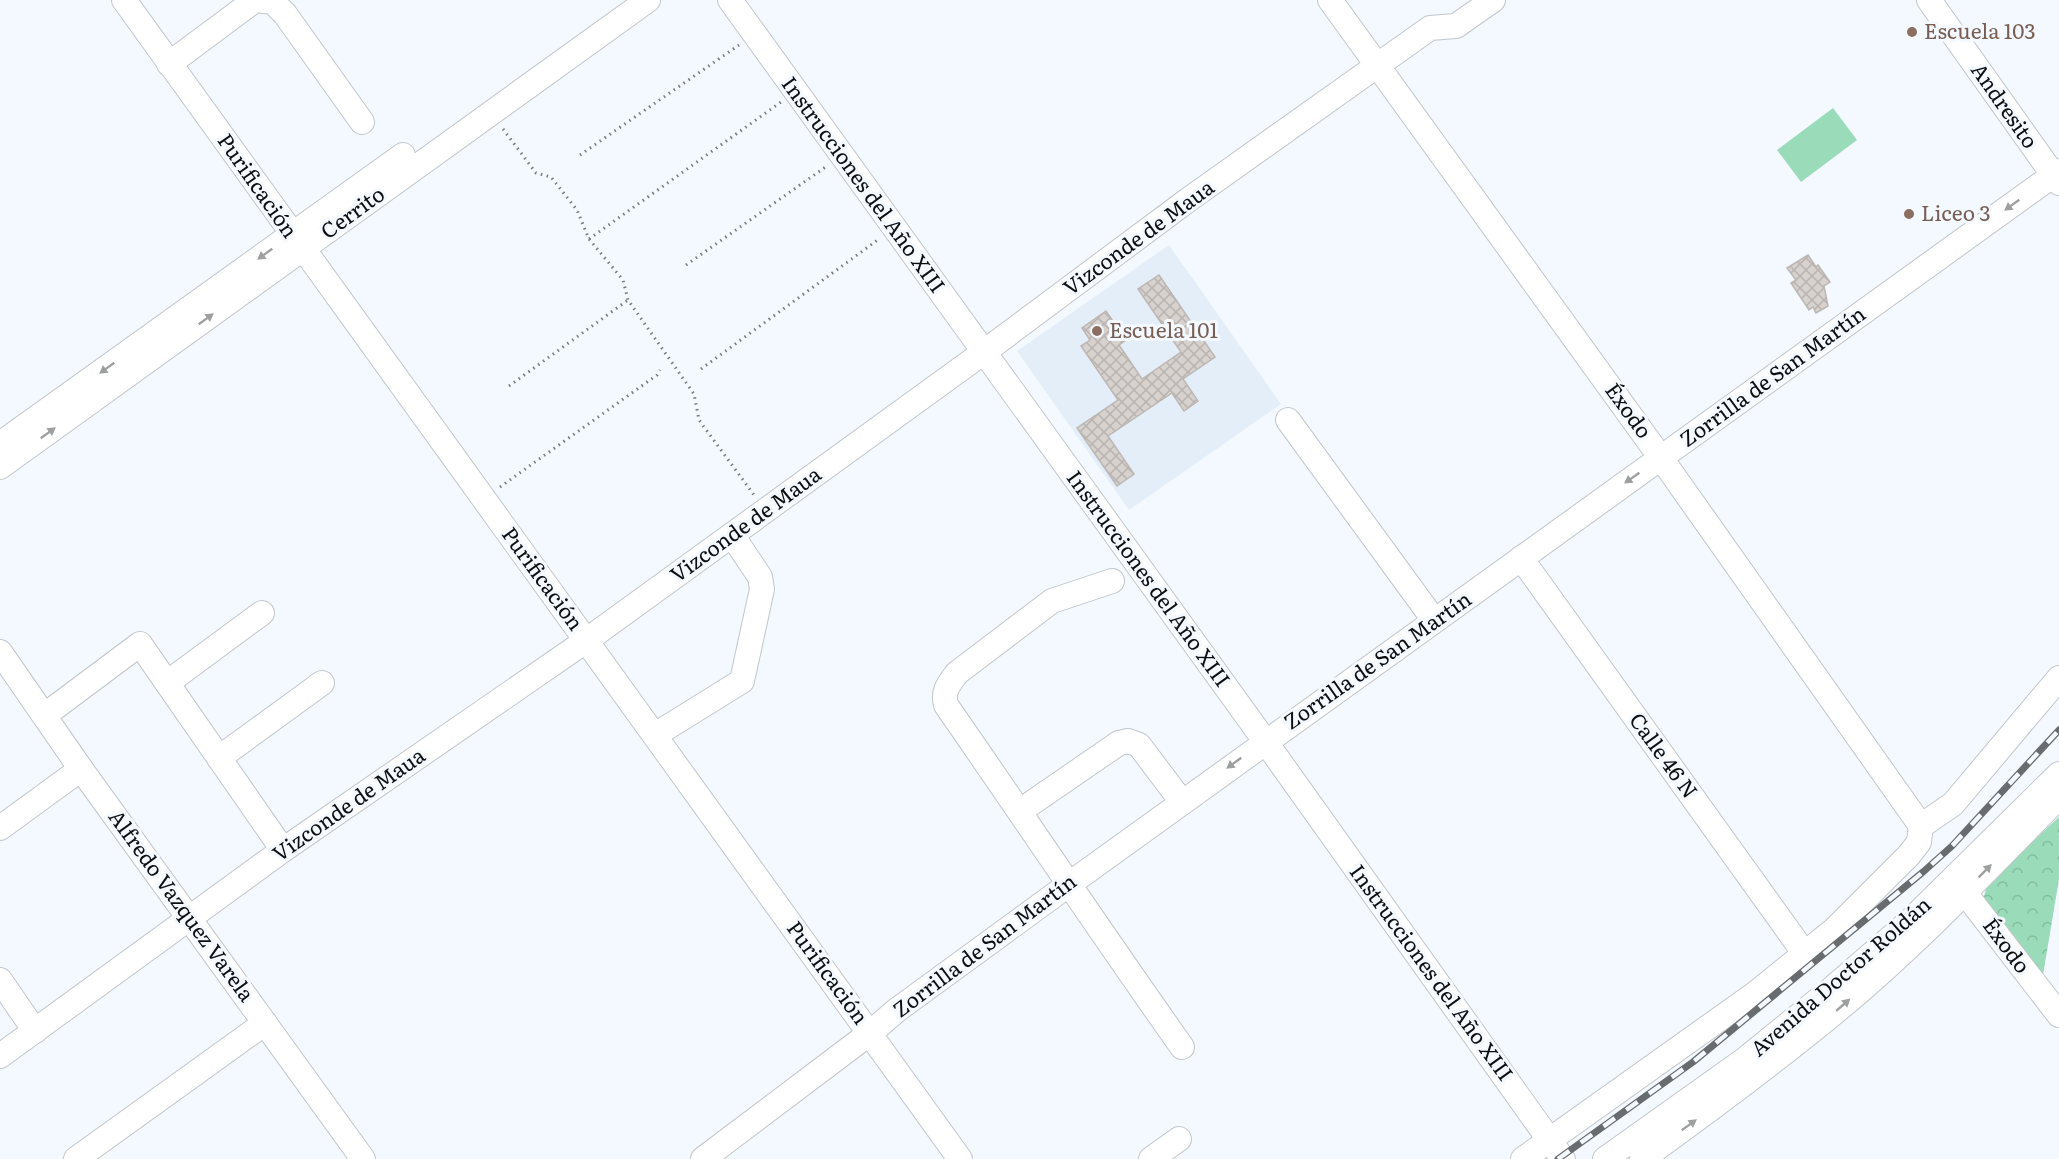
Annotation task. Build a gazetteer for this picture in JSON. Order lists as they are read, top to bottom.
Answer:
{
  "streets": {
    "street": [
      "Andresito",
      "Instrucciones del Año XIII",
      "Purificación",
      "Cerrito",
      "Vizconde de Maua",
      "Zorrilla de San Martín",
      "Éxodo",
      "Calle 46 N",
      "Alfredo Vazquez Varela",
      "Avenida Doctor Roldán"
    ]
  },
  "crossings": [
    ["Andresito", "Zorrilla de San Martín"],
    ["Instrucciones del Año XIII", "Vizconde de Maua"],
    ["Instrucciones del Año XIII", "Zorrilla de San Martín"],
    ["Instrucciones del Año XIII", "Avenida Doctor Roldán"],
    ["Purificación", "Cerrito"],
    ["Purificación", "Vizconde de Maua"],
    ["Purificación", "Zorrilla de San Martín"],
    ["Vizconde de Maua", "Éxodo"],
    ["Vizconde de Maua", "Alfredo Vazquez Varela"],
    ["Zorrilla de San Martín", "Éxodo"],
    ["Zorrilla de San Martín", "Calle 46 N"],
    ["Éxodo", "Avenida Doctor Roldán"],
    ["Calle 46 N", "Avenida Doctor Roldán"]
  ],
  "one_way": ["Zorrilla de San Martín"],
  "places": ["Escuela 103", "Liceo 3", "Escuela 101"]
}
